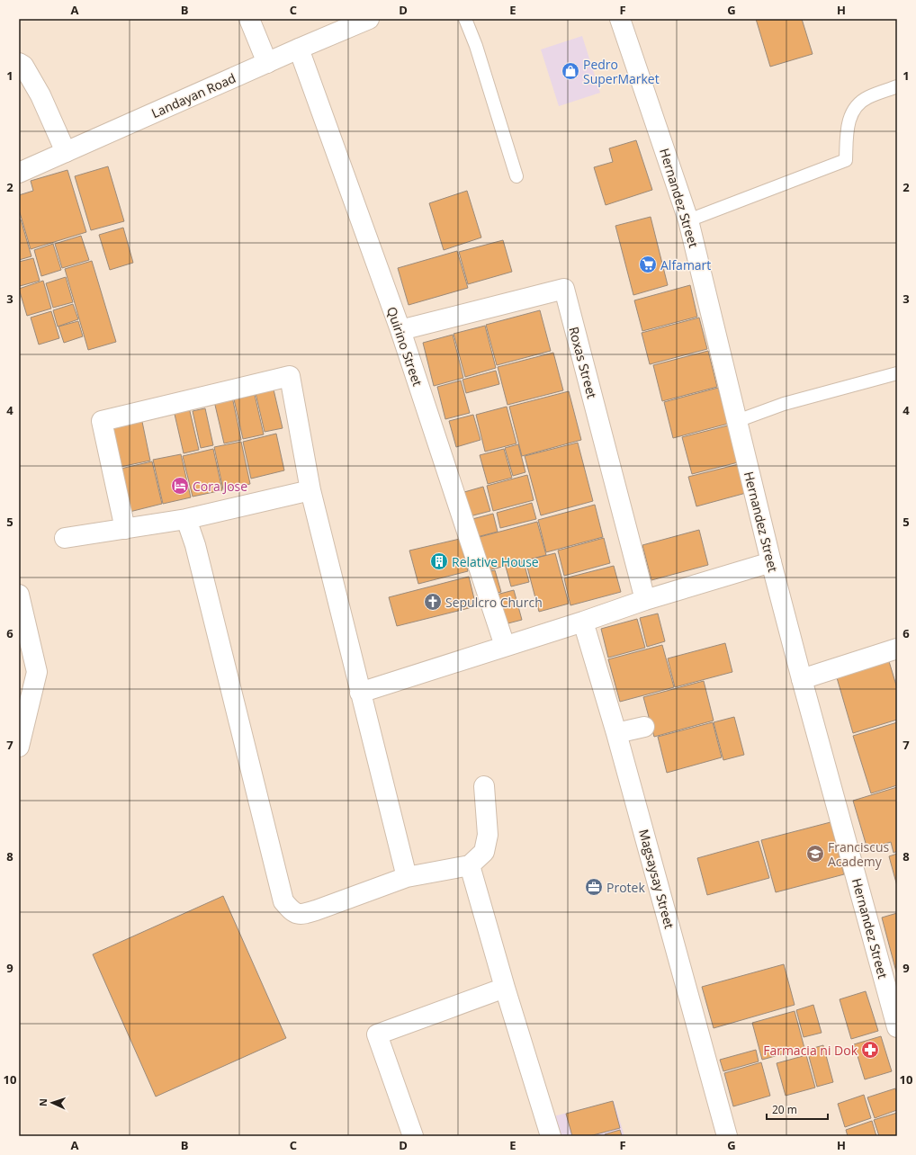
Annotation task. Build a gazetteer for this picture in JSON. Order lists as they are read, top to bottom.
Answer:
{
  "streets": {
    "street": [
      "Landayan Road",
      "Hernandez Street",
      "Quirino Street",
      "Roxas Street",
      "Magsaysay Street"
    ]
  },
  "crossings": [
    ["Landayan Road", "Quirino Street"],
    ["Quirino Street", "Roxas Street"]
  ],
  "places": {
    "shop": ["Pedro SuperMarket"],
    "supermarket": ["Alfamart"],
    "hotel": ["Cora Jose"],
    "building": ["Relative House"],
    "church": ["Sepulcro Church"],
    "school or university": ["Franciscus Academy"],
    "office": ["Protek"],
    "pharmacy": ["Farmacia ni Dok"]
  },
  "scale_bar": "20 m",
  "north": "left",
  "grid": {
    "columns": [
      "A",
      "B",
      "C",
      "D",
      "E",
      "F",
      "G",
      "H"
    ],
    "rows": [
      "1",
      "2",
      "3",
      "4",
      "5",
      "6",
      "7",
      "8",
      "9",
      "10"
    ]
  }
}
